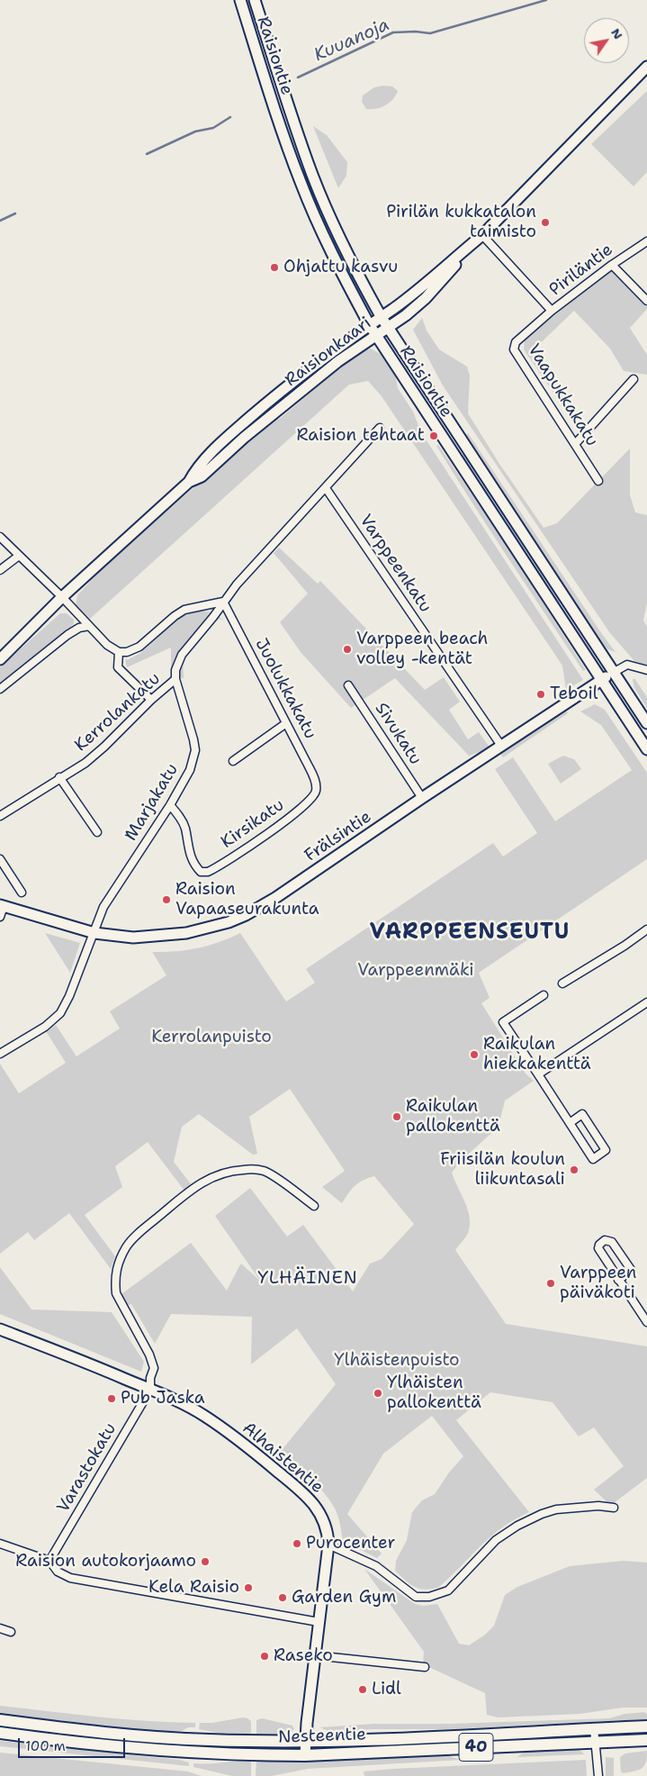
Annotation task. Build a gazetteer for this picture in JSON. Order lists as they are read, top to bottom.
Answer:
{
  "streets": {
    "main road": [
      "Raisiontie",
      "Raisionkaari",
      "Frälsintie",
      "Alhaistentie",
      "Nesteentie",
      "40"
    ],
    "street": [
      "Piriläntie",
      "Vaapukkakatu",
      "Varppeenkatu",
      "Juolukkakatu",
      "Kerrolankatu",
      "Sivukatu",
      "Marjakatu",
      "Kirsikatu",
      "Varastokatu"
    ]
  },
  "crossings": [
    ["Raisiontie", "Raisionkaari"],
    ["Raisiontie", "Frälsintie"],
    ["Piriläntie", "Raisionkaari"],
    ["Piriläntie", "Vaapukkakatu"],
    ["Varppeenkatu", "Kerrolankatu"],
    ["Varppeenkatu", "Frälsintie"],
    ["Juolukkakatu", "Kerrolankatu"],
    ["Juolukkakatu", "Kirsikatu"],
    ["Kerrolankatu", "Marjakatu"],
    ["Sivukatu", "Frälsintie"],
    ["Marjakatu", "Kirsikatu"],
    ["Marjakatu", "Frälsintie"],
    ["Alhaistentie", "Varastokatu"],
    ["Alhaistentie", "Nesteentie"]
  ],
  "districts": ["VARPPEENSEUTU", "YLHÄINEN"],
  "water": ["Kuuanoja"],
  "parks": ["Varppeenmäki", "Kerrolanpuisto", "Ylhäistenpuisto"],
  "places": [
    "Pirilän kukkatalon taimisto",
    "Ohjattu kasvu",
    "Raision tehtaat",
    "Varppeen beach volley -kentät",
    "Teboil",
    "Raision Vapaaseurakunta",
    "Raikulan hiekkakenttä",
    "Raikulan pallokenttä",
    "Friisilän koulun liikuntasali",
    "Varppeen päiväkoti",
    "Ylhäisten pallokenttä",
    "Pub Jaska",
    "Purocenter",
    "Raision autokorjaamo",
    "Kela Raisio",
    "Garden Gym",
    "Raseko",
    "Lidl"
  ],
  "scale_bar": "100 m",
  "north": "top right"
}
